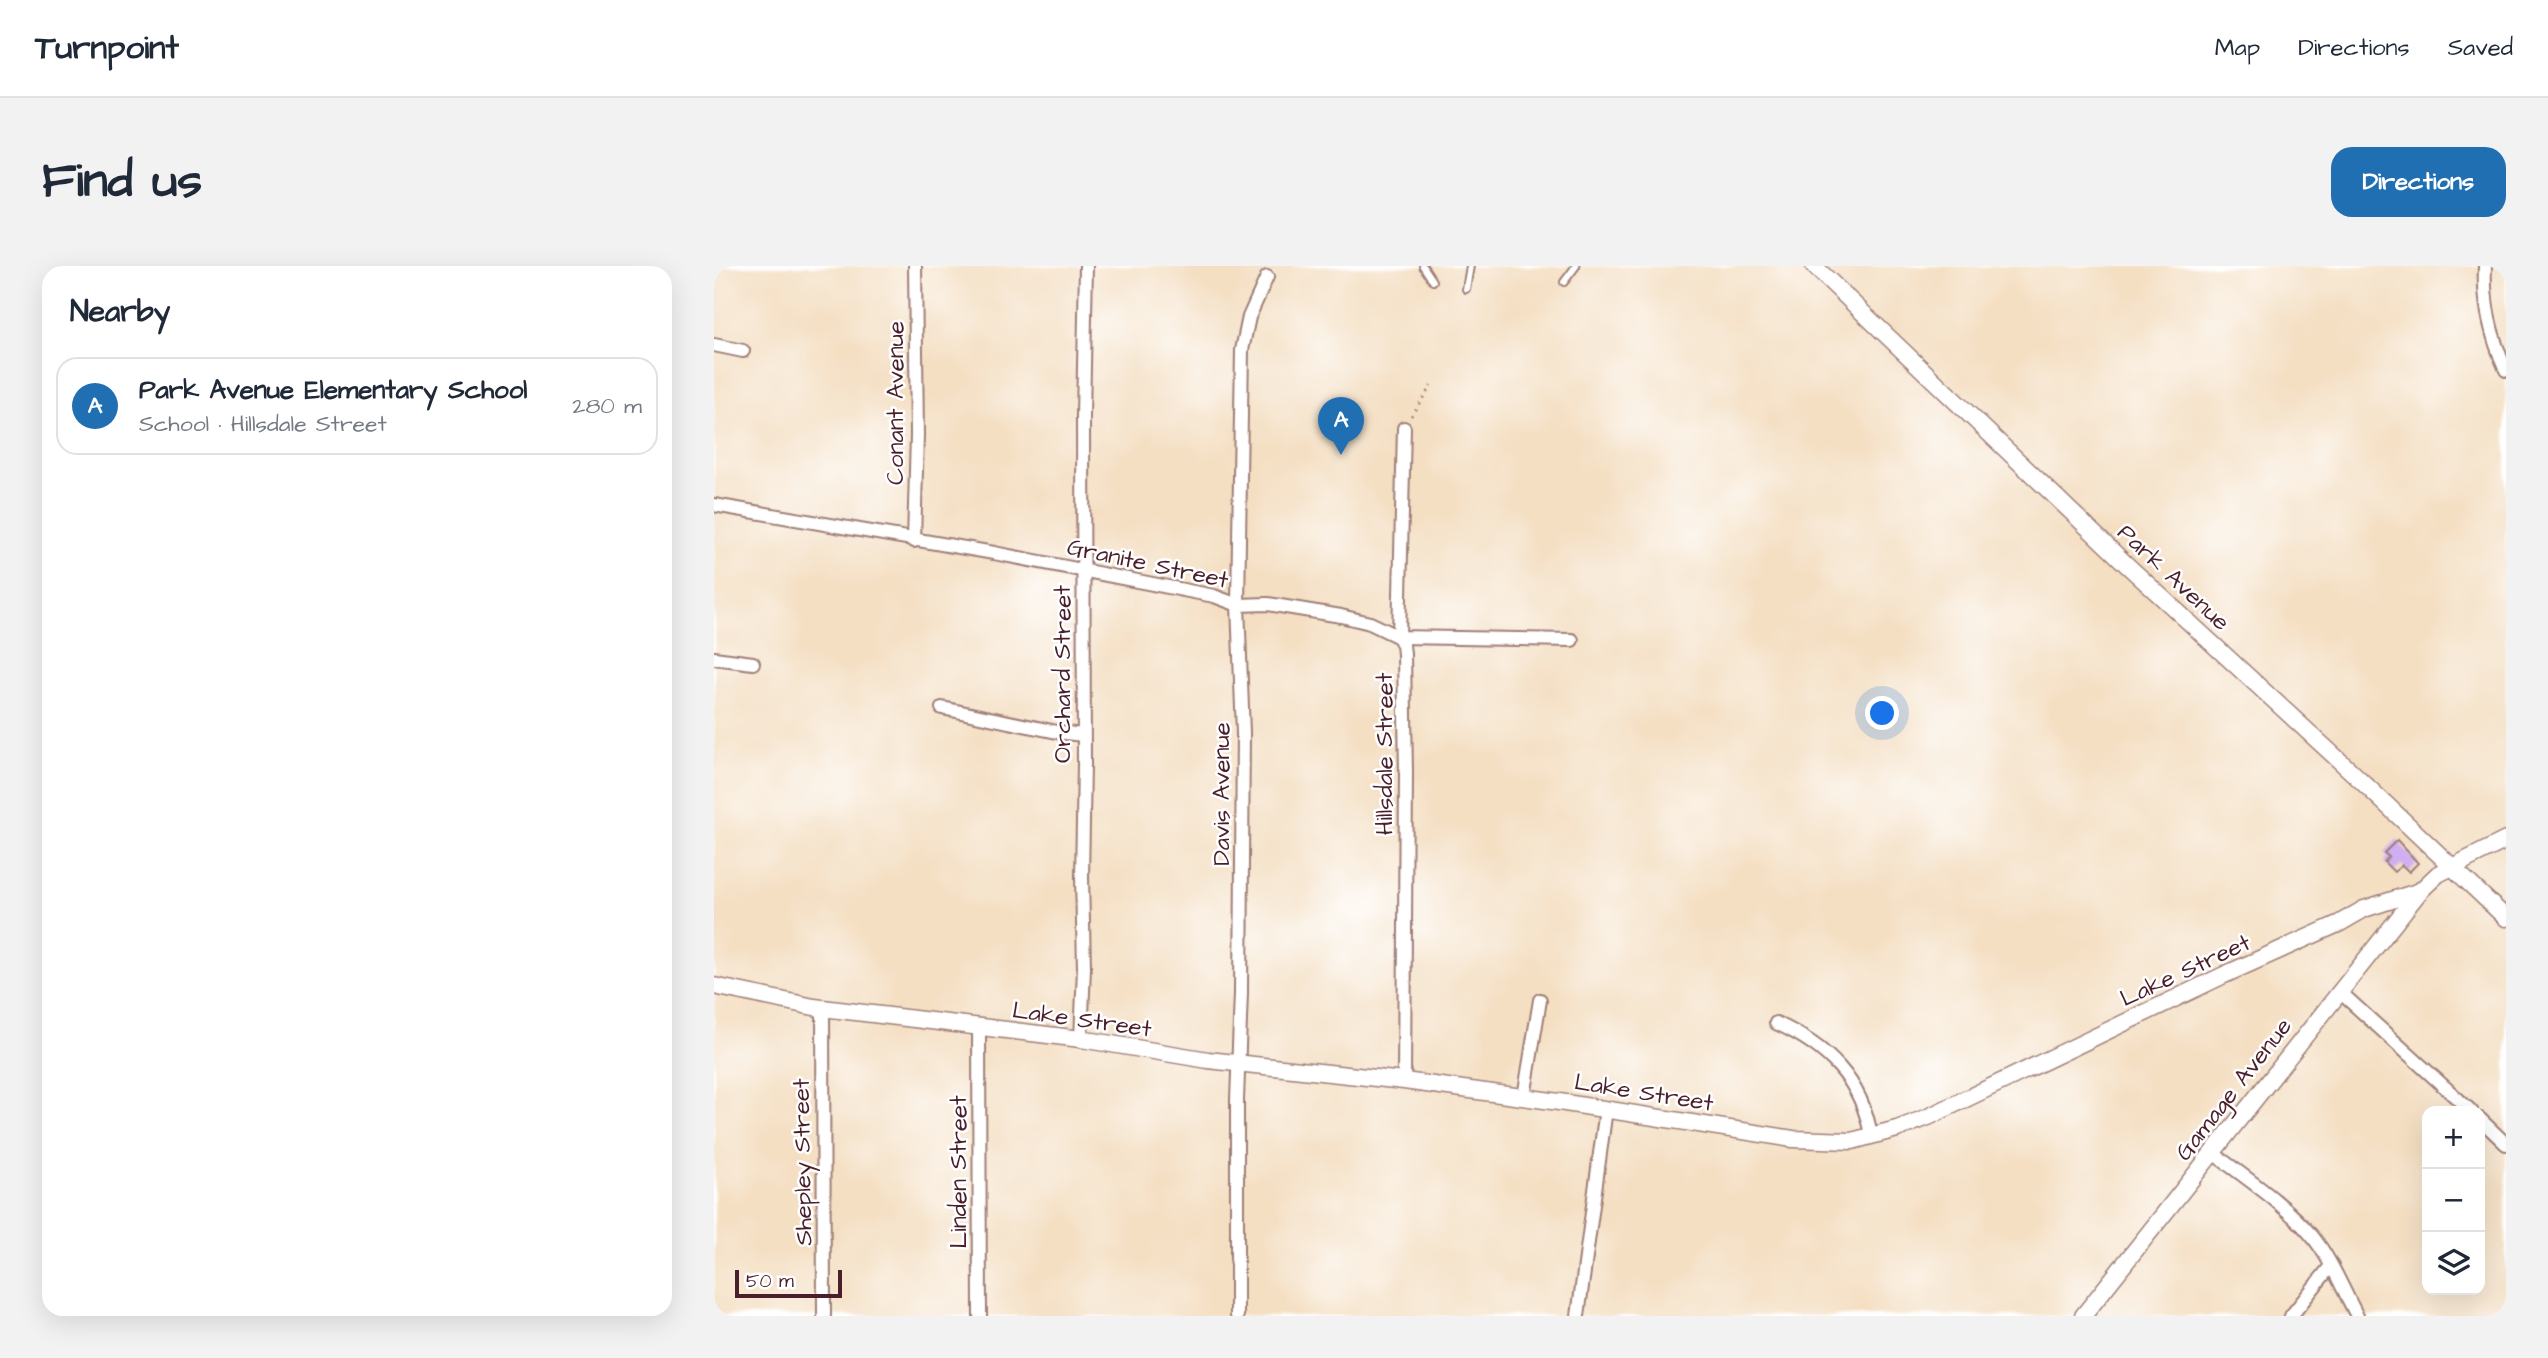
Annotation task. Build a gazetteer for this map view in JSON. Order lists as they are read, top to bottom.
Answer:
{
  "streets": {
    "street": [
      "Conant Avenue",
      "Granite Street",
      "Park Avenue",
      "Orchard Street",
      "Hillsdale Street",
      "Davis Avenue",
      "Lake Street",
      "Gamage Avenue",
      "Shepley Street",
      "Linden Street"
    ]
  },
  "crossings": [
    ["Conant Avenue", "Granite Street"],
    ["Granite Street", "Orchard Street"],
    ["Granite Street", "Hillsdale Street"],
    ["Granite Street", "Davis Avenue"],
    ["Park Avenue", "Lake Street"],
    ["Orchard Street", "Lake Street"],
    ["Hillsdale Street", "Lake Street"],
    ["Davis Avenue", "Lake Street"],
    ["Lake Street", "Gamage Avenue"],
    ["Lake Street", "Shepley Street"],
    ["Lake Street", "Linden Street"]
  ],
  "scale_bar": "50 m",
  "page": {
    "header": "Turnpoint",
    "nav": ["Map", "Directions", "Saved"],
    "buttons": "Directions",
    "title": "Find us",
    "heading": "Nearby",
    "list": [
      {
        "mark": "A",
        "name": "Park Avenue Elementary School",
        "note": "School · Hillsdale Street",
        "value": "280 m"
      }
    ],
    "pins": "A",
    "map_buttons": ["+", "−"],
    "scale": "50 m"
  }
}
